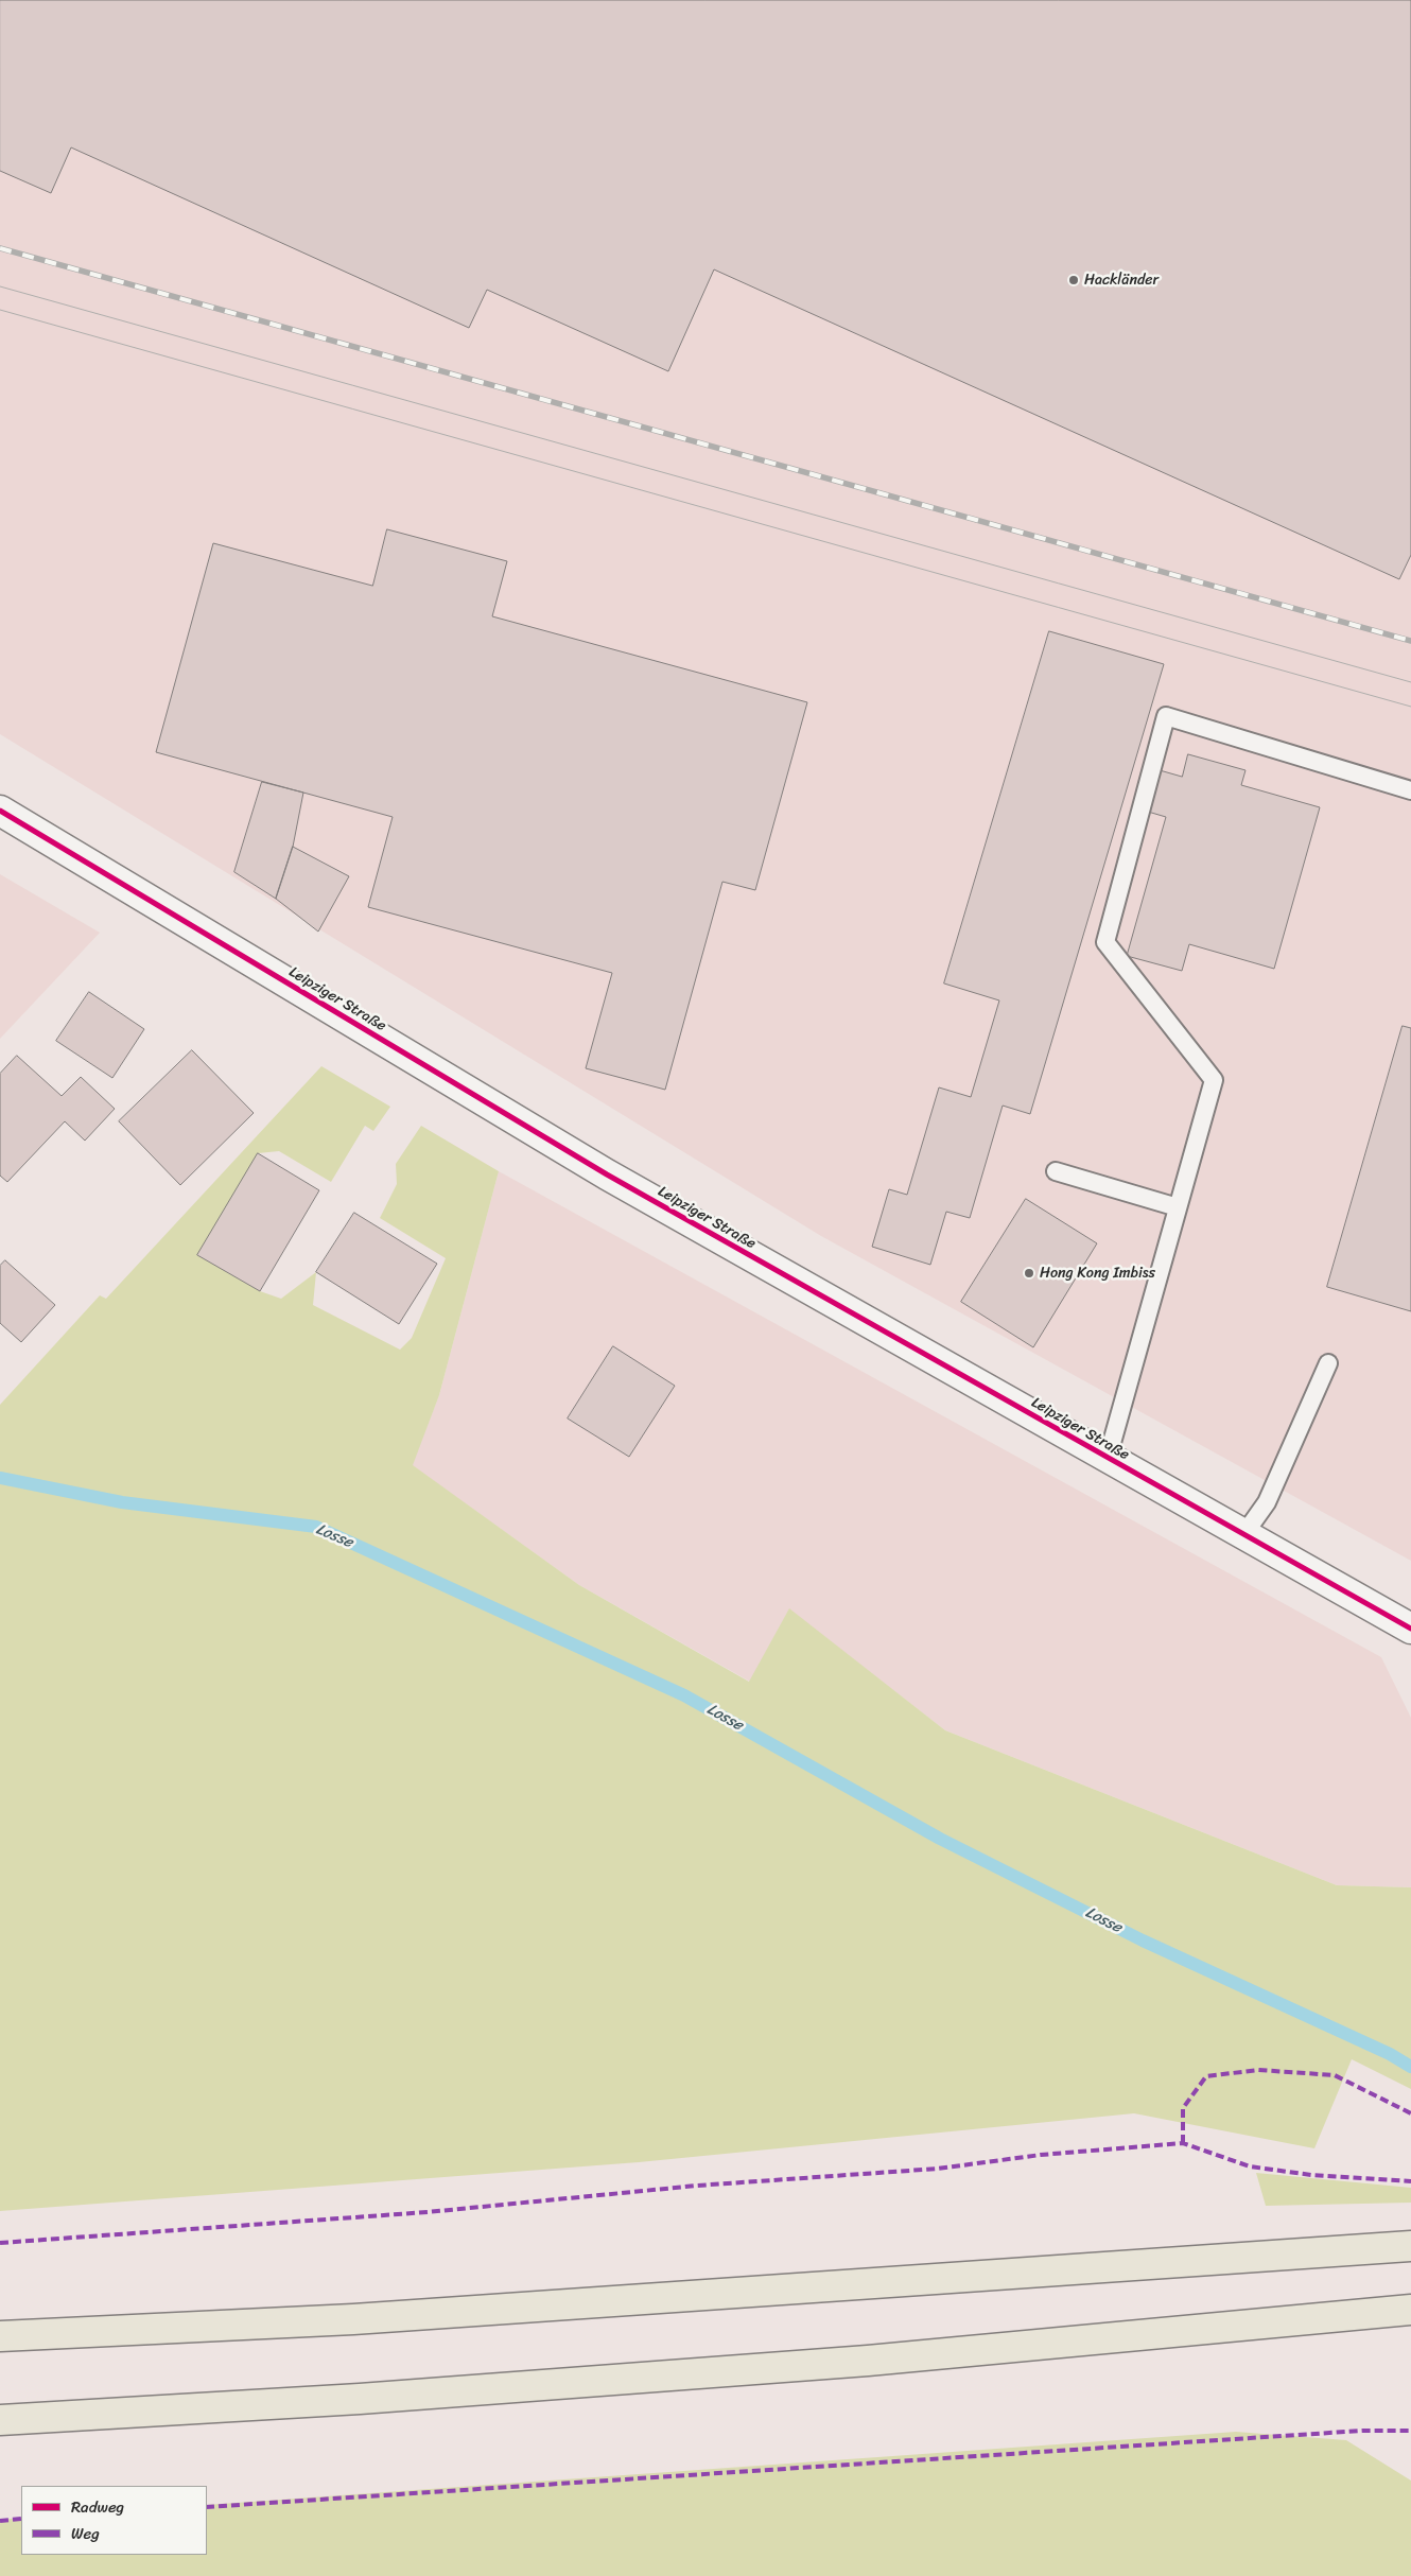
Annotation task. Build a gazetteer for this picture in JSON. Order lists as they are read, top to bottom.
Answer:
{
  "streets": {
    "street": ["Leipziger Straße"]
  },
  "water": ["Losse"],
  "places": ["Hackländer", "Hong Kong Imbiss"],
  "legend": ["Radweg", "Weg"]
}
